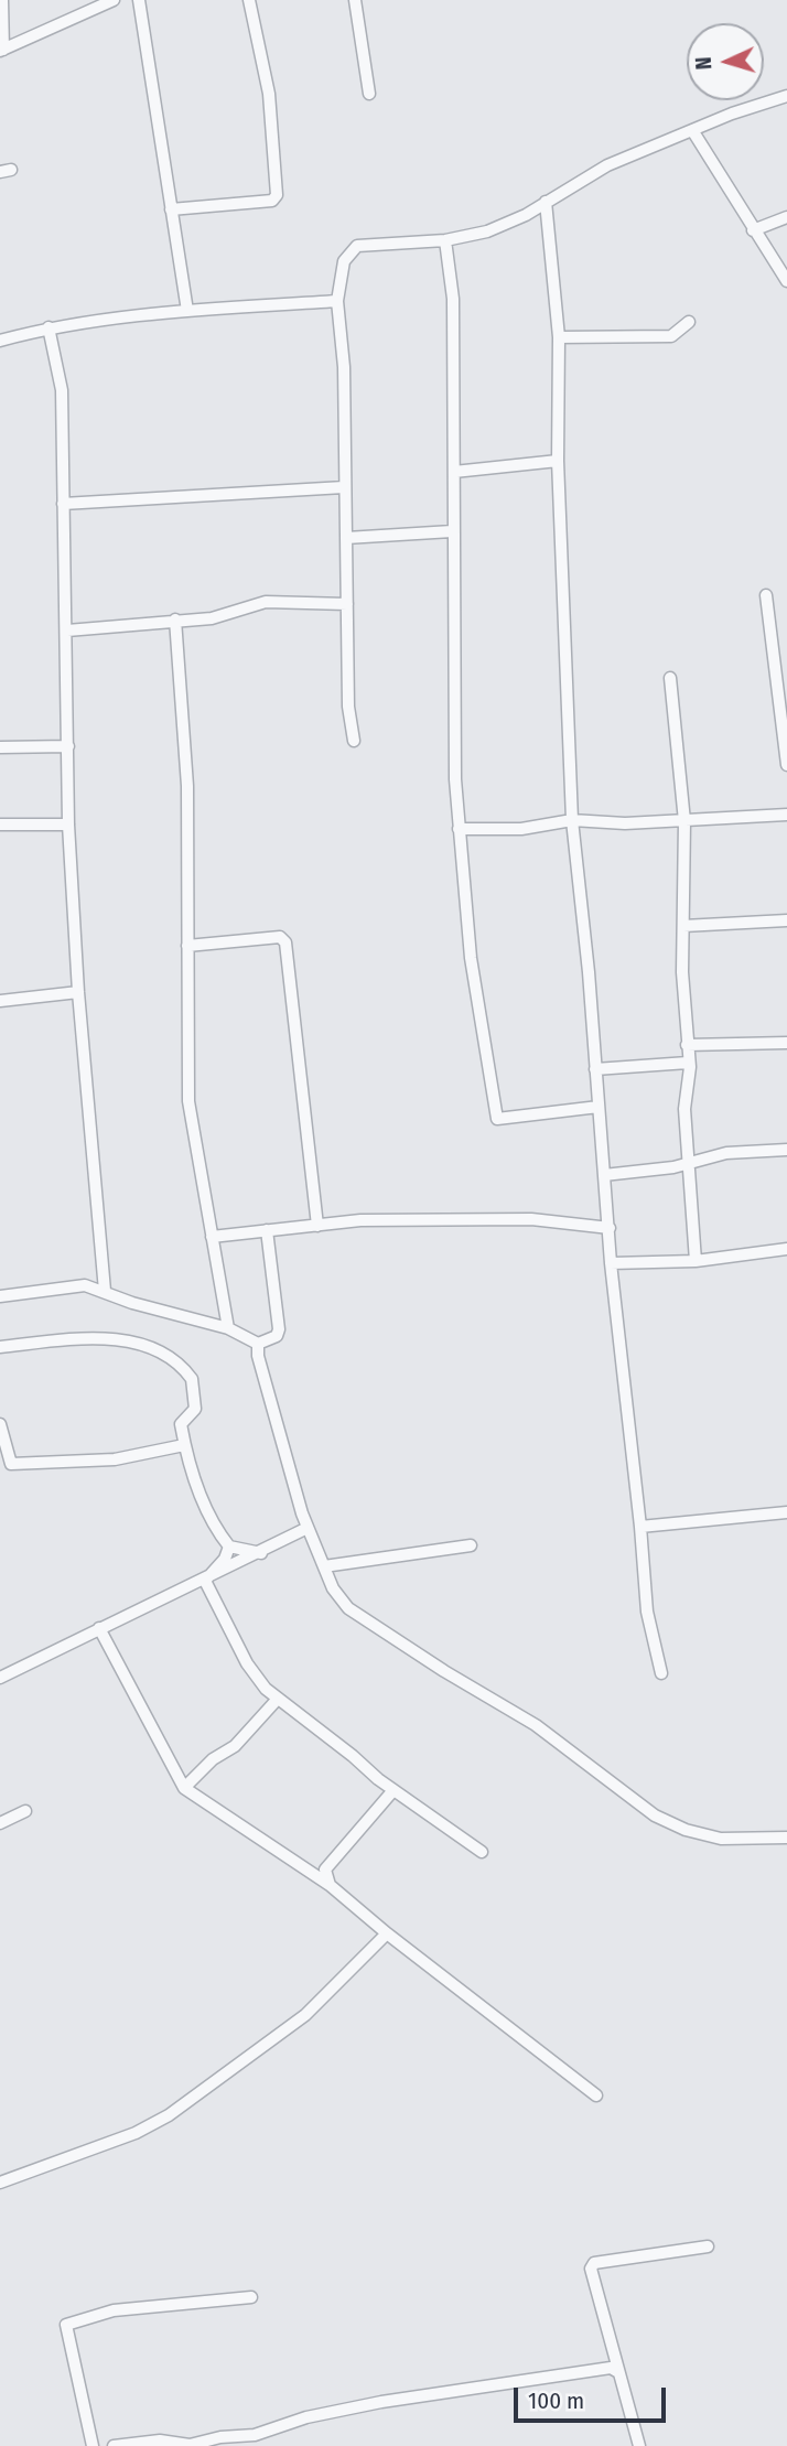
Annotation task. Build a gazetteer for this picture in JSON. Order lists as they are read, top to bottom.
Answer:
{
  "scale_bar": "100 m",
  "north": "left"
}
